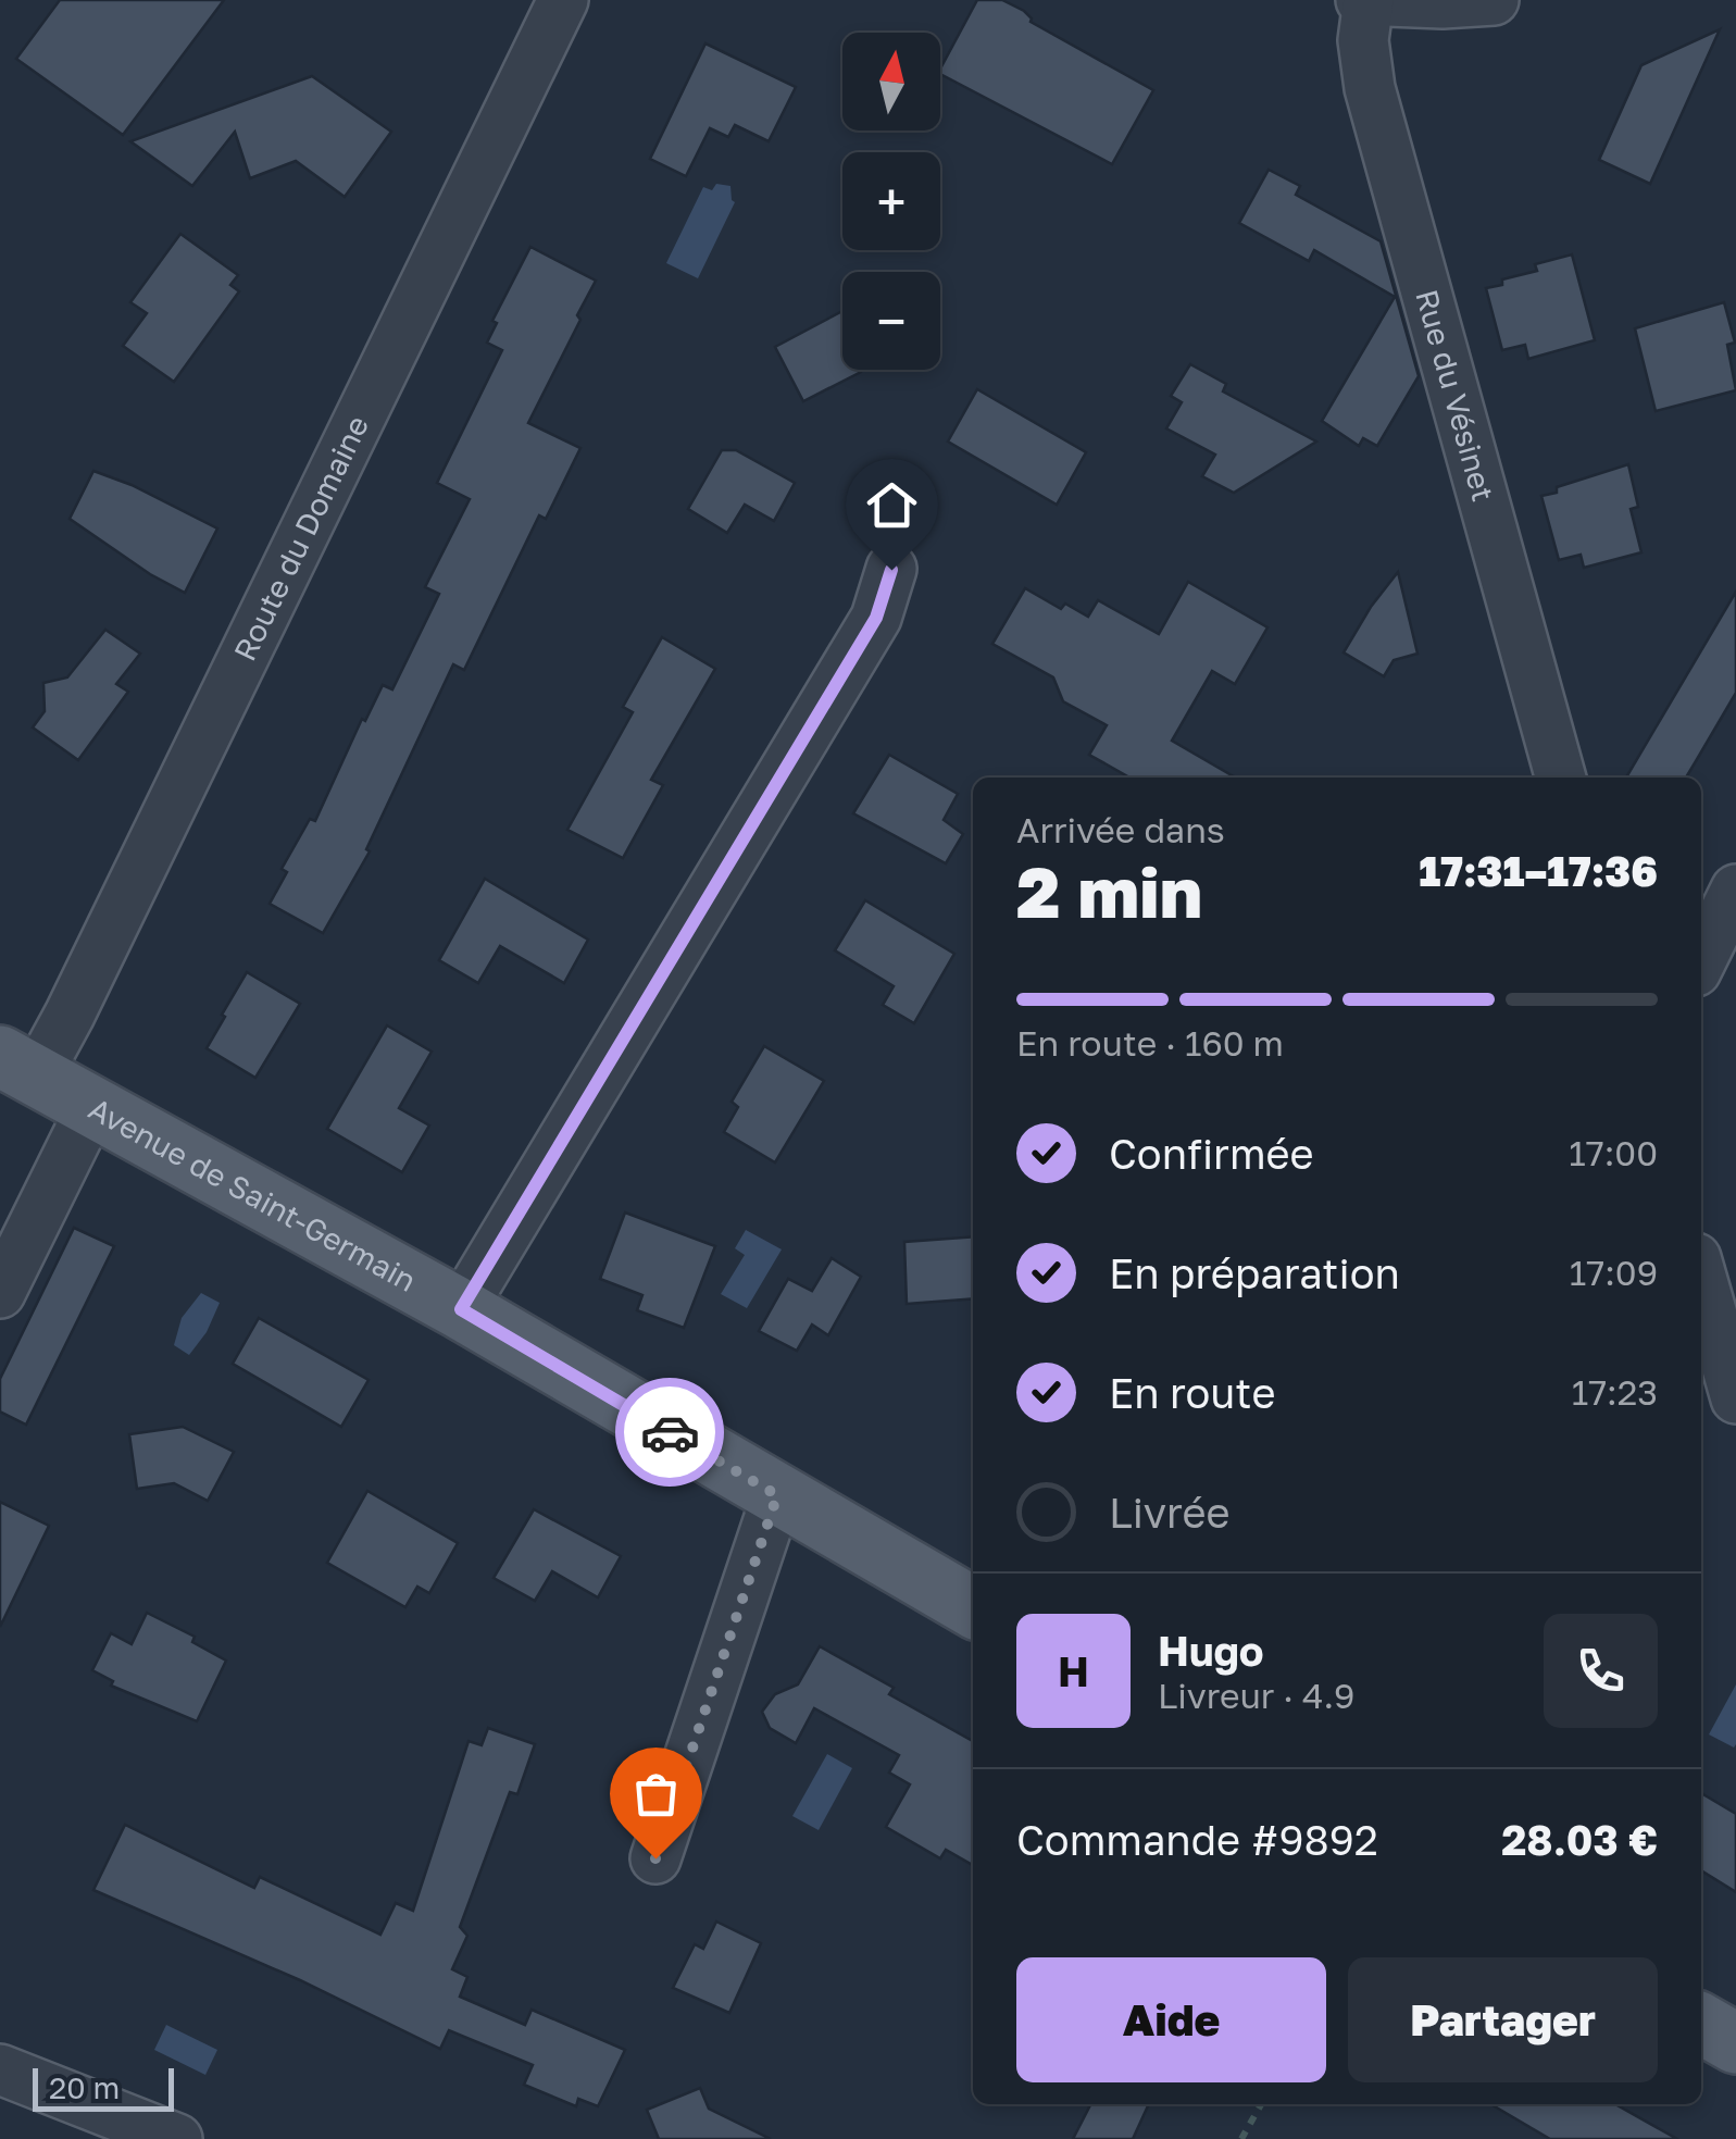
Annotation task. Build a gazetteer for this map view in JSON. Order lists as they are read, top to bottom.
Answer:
{
  "streets": {
    "main road": ["Avenue de Saint-Germain"],
    "street": ["Rue du Vésinet", "Route du Domaine"]
  },
  "crossings": [
    ["Route du Domaine", "Avenue de Saint-Germain"]
  ],
  "scale_bar": "20 m",
  "north": "top",
  "page": {
    "map_buttons": ["+", "−"],
    "heading": ["2 min", "Arrivée dans", "17:31–17:36"],
    "panel": [
      "Hugo",
      "Livreur · 4.9",
      "Commande #9892",
      "28.03 €"
    ],
    "bar": "En route · 160 m",
    "list": [
      ["Confirmée", "17:00"],
      ["En préparation", "17:09"],
      ["En route", "17:23"],
      "Livrée"
    ],
    "round": "H",
    "buttons": ["Aide", "Partager"],
    "scale": "20 m"
  }
}
